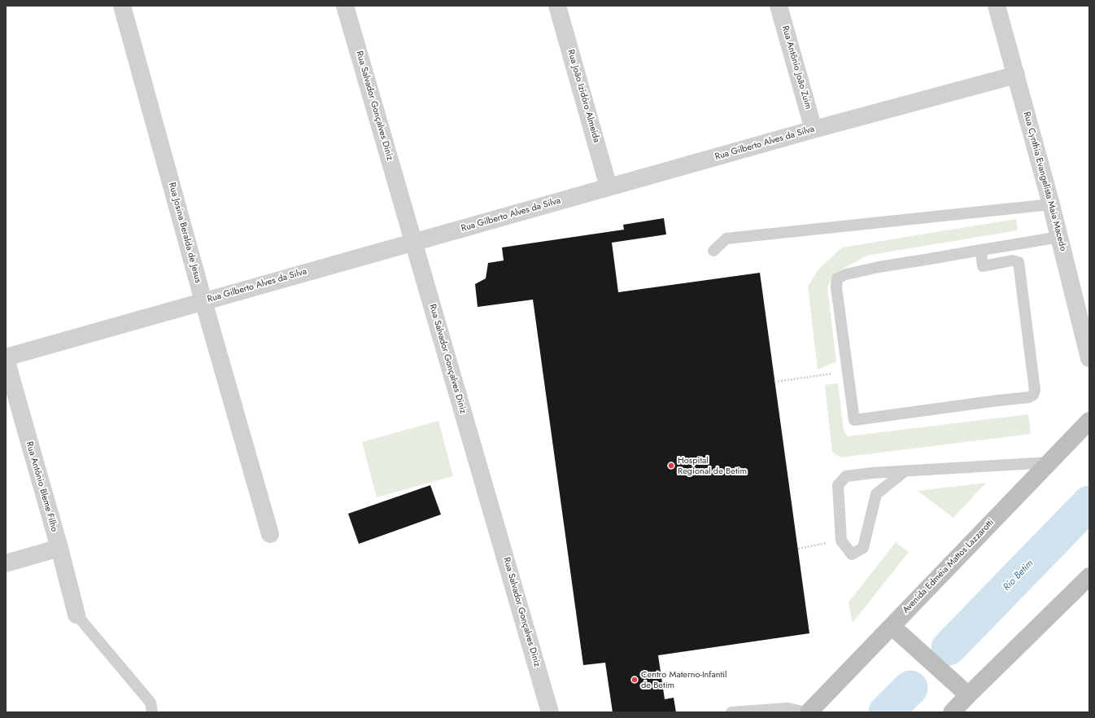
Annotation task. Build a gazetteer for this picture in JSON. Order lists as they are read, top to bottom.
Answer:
{
  "streets": {
    "main road": ["Avenida Edméia Mattos Lazzarotti"],
    "street": [
      "Rua Antônio João Zuim",
      "Rua João Izidóro Almeida",
      "Rua Salvador Gonçalves Diniz",
      "Rua Gilberto Alves da Silva",
      "Rua Cynthia Evangelista Maia Macedo",
      "Rua Josina Beralda de Jesus",
      "Rua Antônio Bleme Filho"
    ]
  },
  "crossings": [
    ["Rua Antônio João Zuim", "Rua Gilberto Alves da Silva"],
    ["Rua João Izidóro Almeida", "Rua Gilberto Alves da Silva"],
    ["Rua Salvador Gonçalves Diniz", "Rua Gilberto Alves da Silva"],
    ["Rua Gilberto Alves da Silva", "Rua Cynthia Evangelista Maia Macedo"],
    ["Rua Gilberto Alves da Silva", "Rua Josina Beralda de Jesus"],
    ["Rua Gilberto Alves da Silva", "Rua Antônio Bleme Filho"]
  ],
  "water": ["Rio Betim"],
  "places": ["Hospital Regional de Betim", "Centro Materno-Infantil de Betim"]
}
